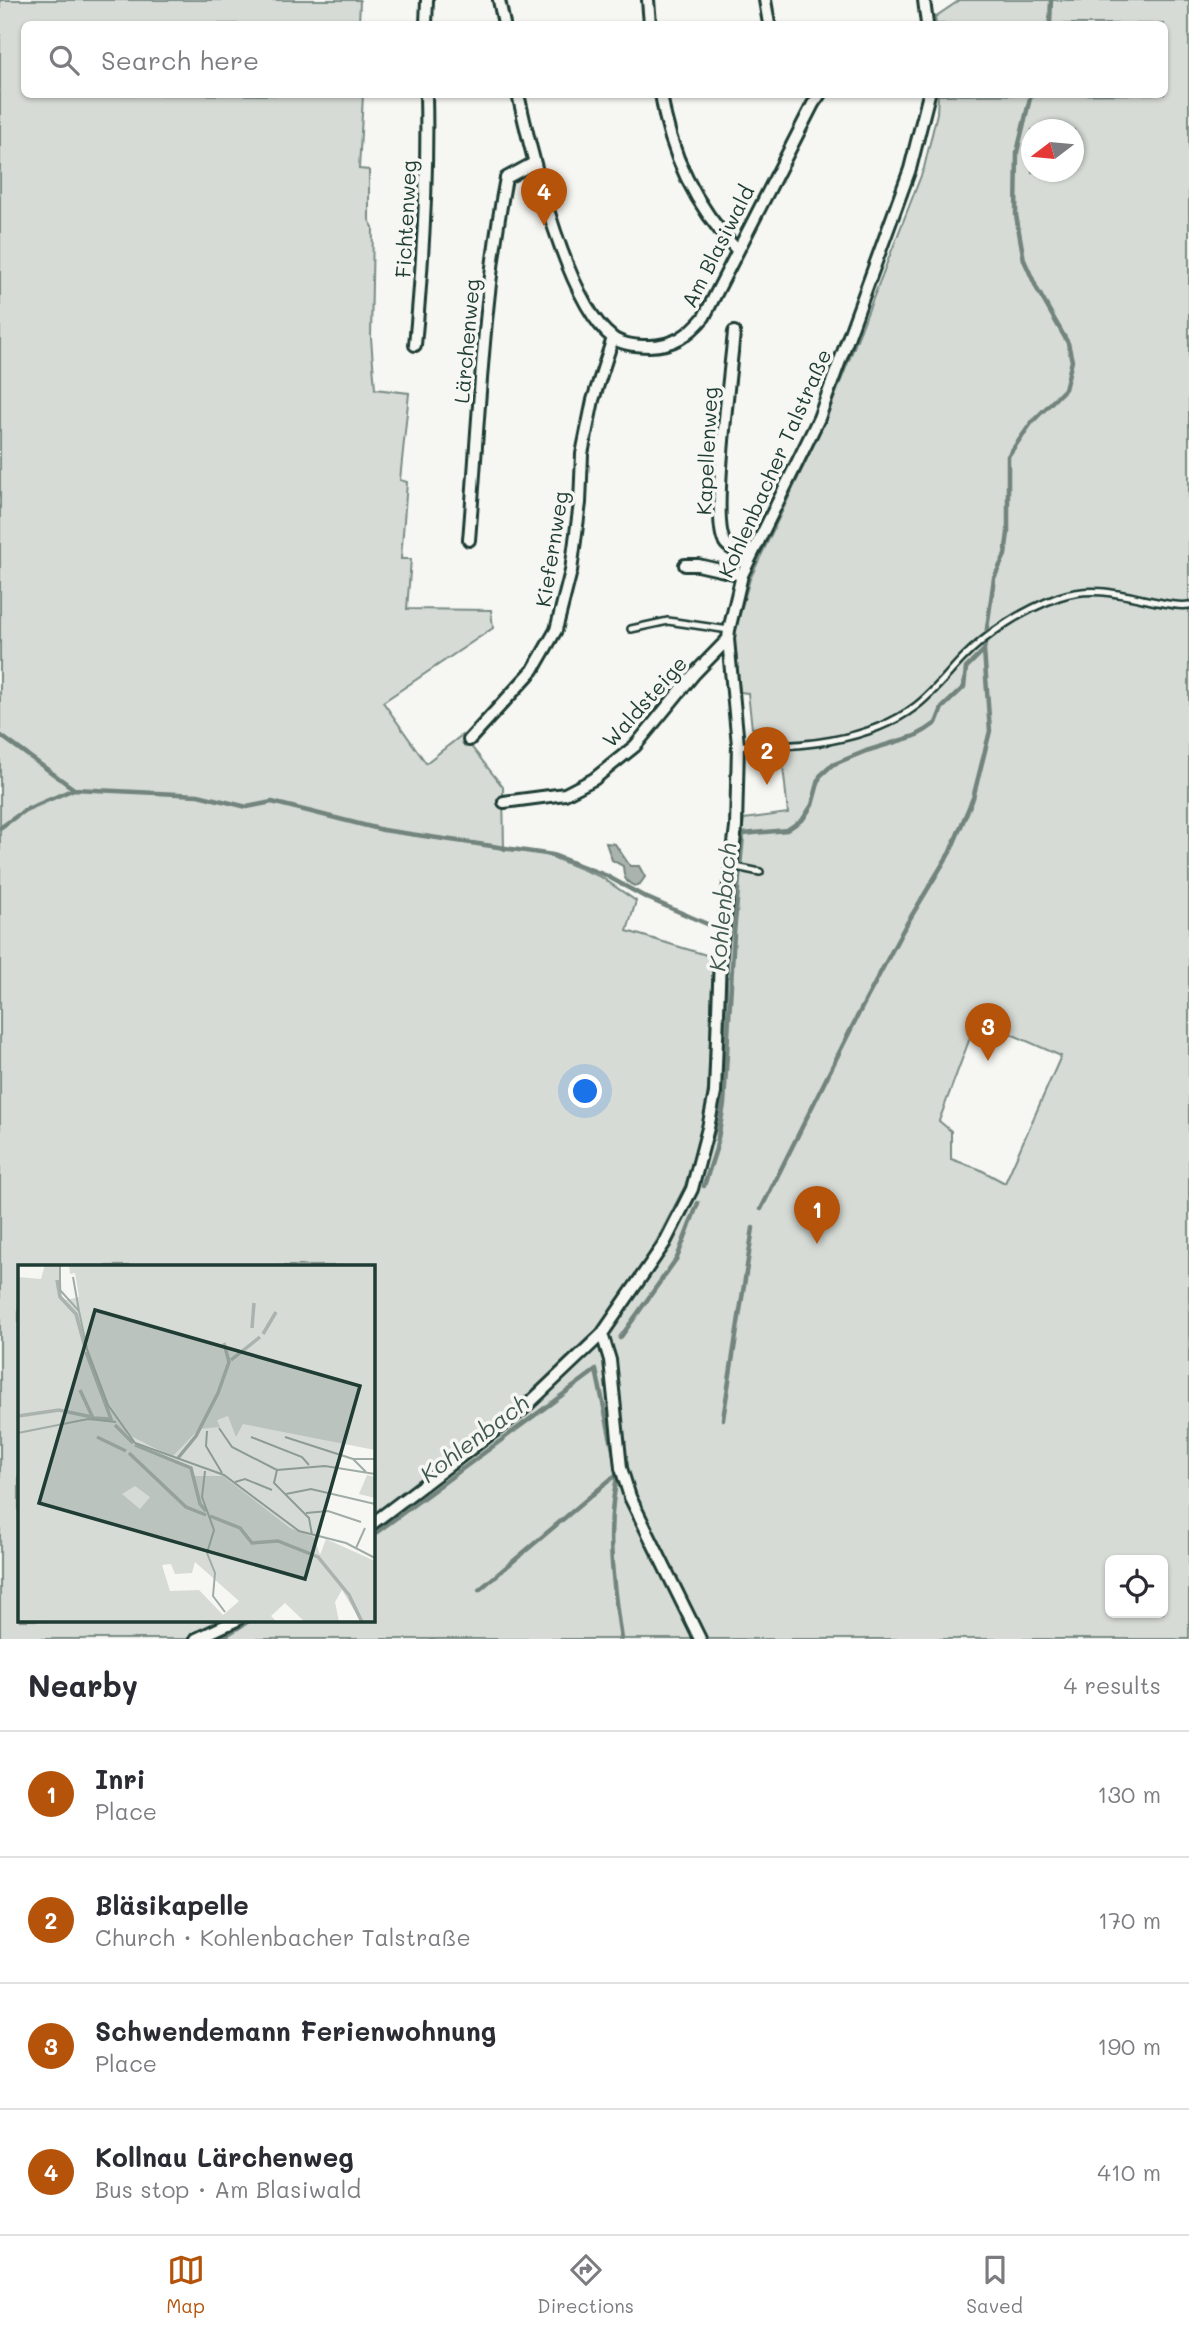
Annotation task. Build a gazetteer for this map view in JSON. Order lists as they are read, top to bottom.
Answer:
{
  "streets": {
    "street": [
      "Fichtenweg",
      "Am Blasiwald",
      "Lärchenweg",
      "Kapellenweg",
      "Kohlenbacher Talstraße",
      "Kiefernweg",
      "Waldsteige"
    ]
  },
  "crossings": [
    ["Am Blasiwald", "Kiefernweg"],
    ["Kapellenweg", "Kohlenbacher Talstraße"],
    ["Kohlenbacher Talstraße", "Waldsteige"]
  ],
  "water": ["Kohlenbach"],
  "north": "left",
  "page": {
    "search": "Search here",
    "pins": [
      "4",
      "2",
      "3",
      "1"
    ],
    "heading": ["Nearby", "4 results"],
    "list": [
      {
        "mark": "1",
        "name": "Inri",
        "note": "Place",
        "value": "130 m"
      },
      {
        "mark": "2",
        "name": "Bläsikapelle",
        "note": "Church · Kohlenbacher Talstraße",
        "value": "170 m"
      },
      {
        "mark": "3",
        "name": "Schwendemann Ferienwohnung",
        "note": "Place",
        "value": "190 m"
      },
      {
        "mark": "4",
        "name": "Kollnau Lärchenweg",
        "note": "Bus stop · Am Blasiwald",
        "value": "410 m"
      }
    ],
    "nav": ["Map", "Directions", "Saved"]
  }
}
